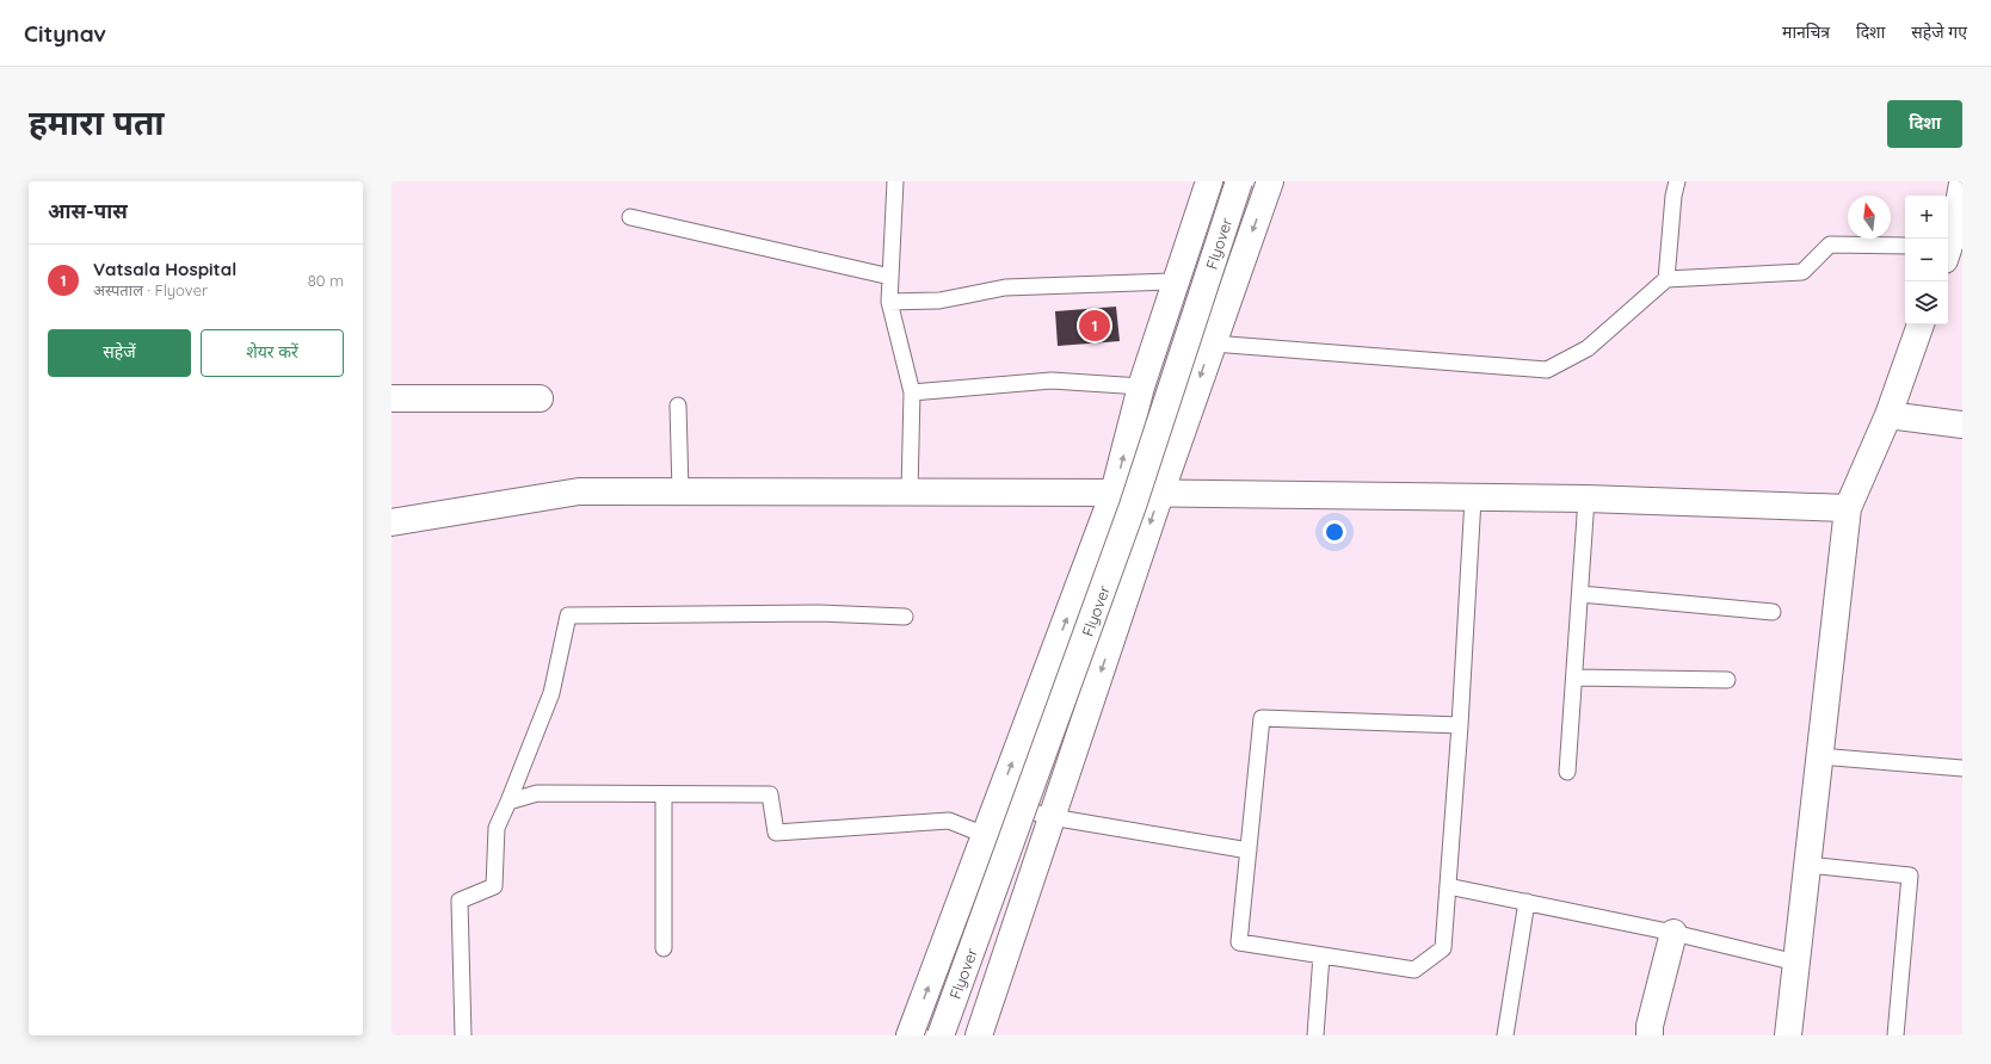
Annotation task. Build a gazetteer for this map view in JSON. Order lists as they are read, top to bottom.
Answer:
{
  "streets": {
    "main road": ["Flyover"]
  },
  "north": "top",
  "page": {
    "header": "Citynav",
    "nav": ["मानचित्र", "दिशा", "सहेजे गए"],
    "buttons": [
      "दिशा",
      ["सहेजें", "शेयर करें"]
    ],
    "title": "हमारा पता",
    "heading": "आस-पास",
    "map_buttons": ["+", "−"],
    "list": [
      {
        "mark": "1",
        "name": "Vatsala Hospital",
        "note": "अस्पताल · Flyover",
        "value": "80 m"
      }
    ],
    "pins": "1"
  }
}
